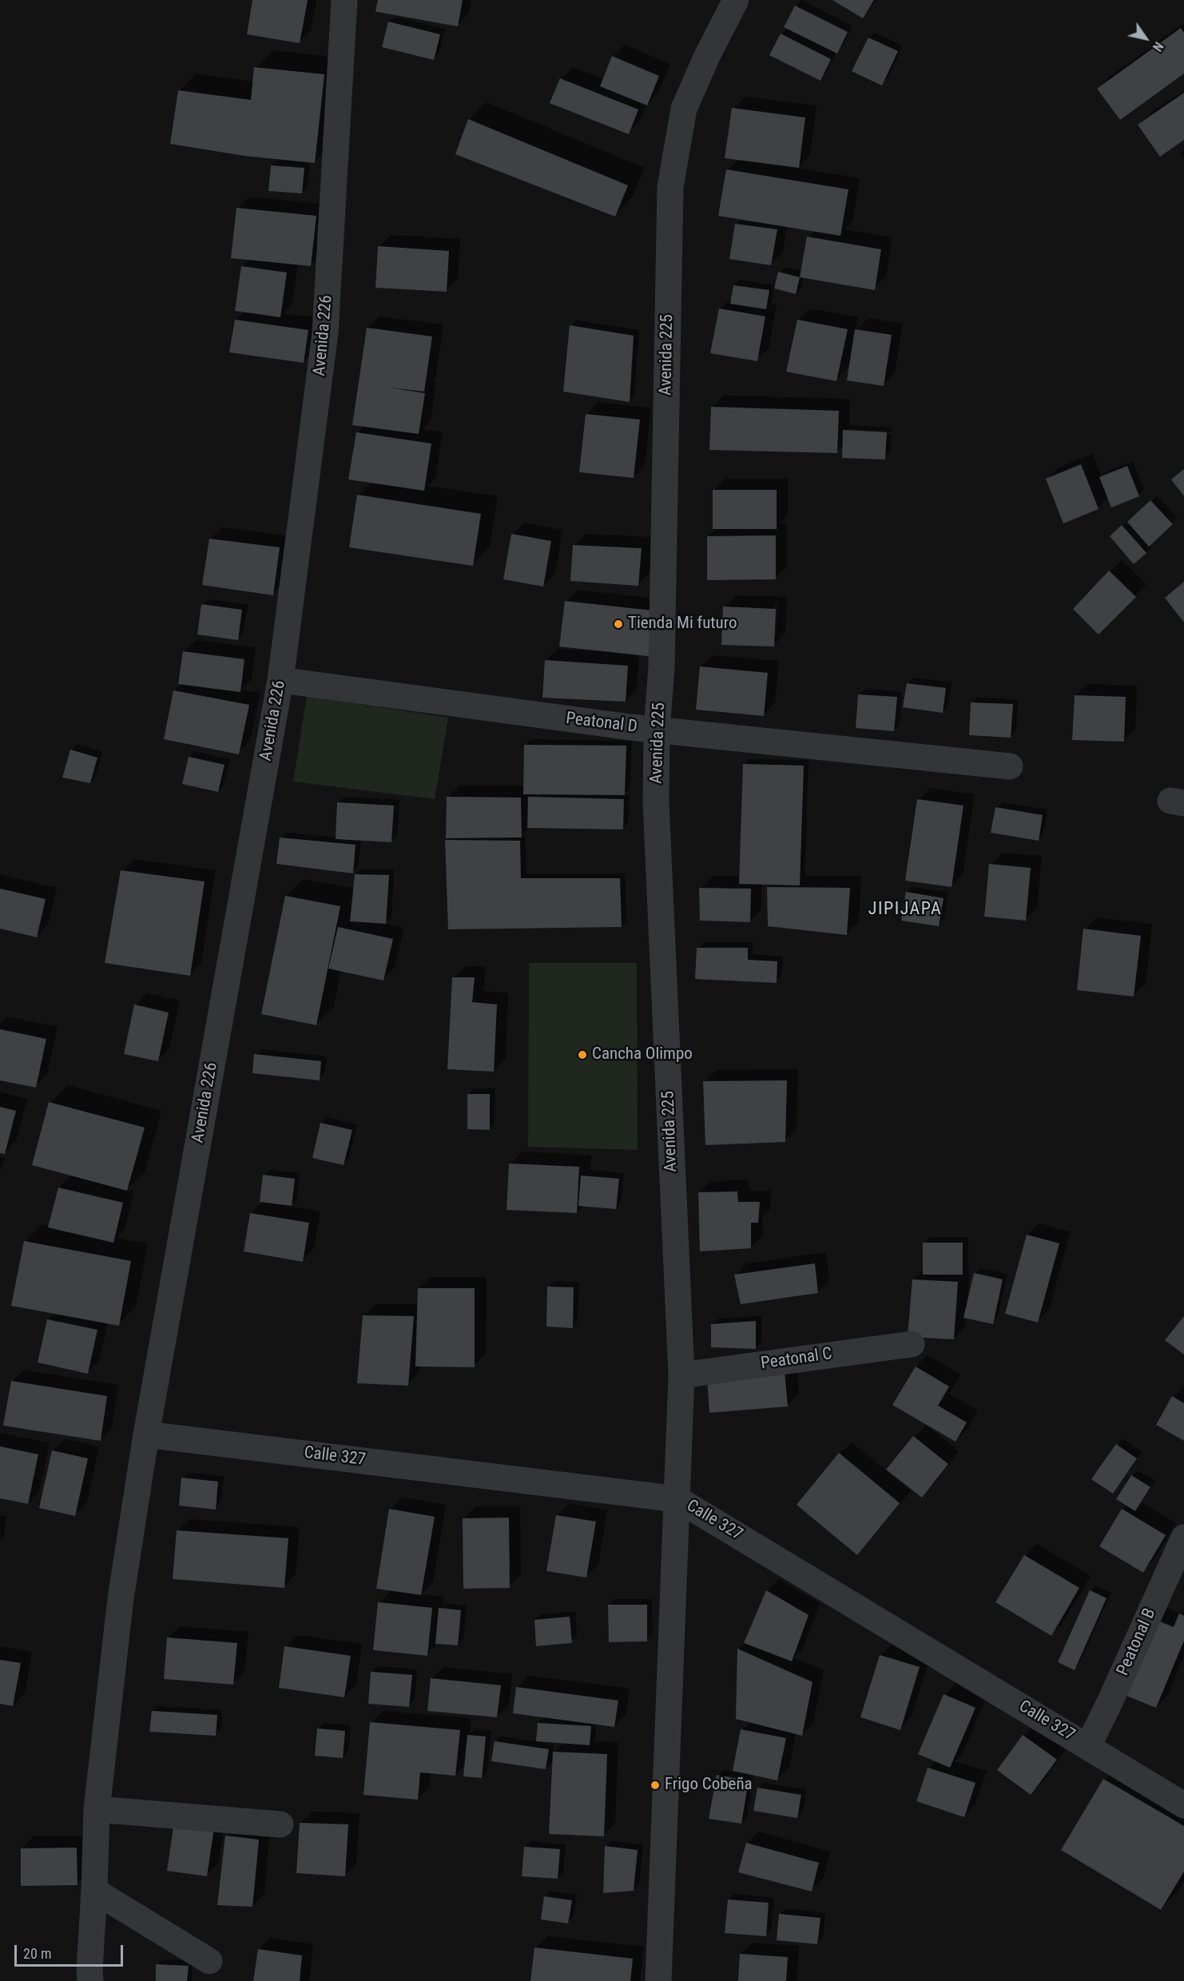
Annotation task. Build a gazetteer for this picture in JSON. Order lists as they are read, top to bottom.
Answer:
{
  "streets": {
    "street": [
      "Avenida 226",
      "Avenida 225",
      "Peatonal D",
      "Peatonal C",
      "Calle 327",
      "Peatonal B"
    ]
  },
  "crossings": [
    ["Avenida 226", "Peatonal D"],
    ["Avenida 226", "Calle 327"],
    ["Avenida 225", "Peatonal D"],
    ["Avenida 225", "Peatonal C"],
    ["Avenida 225", "Calle 327"],
    ["Calle 327", "Peatonal B"]
  ],
  "districts": ["JIPIJAPA"],
  "places": ["Tienda Mi futuro", "Cancha Olimpo", "Frigo Cobeña"],
  "scale_bar": "20 m",
  "north": "bottom right"
}
